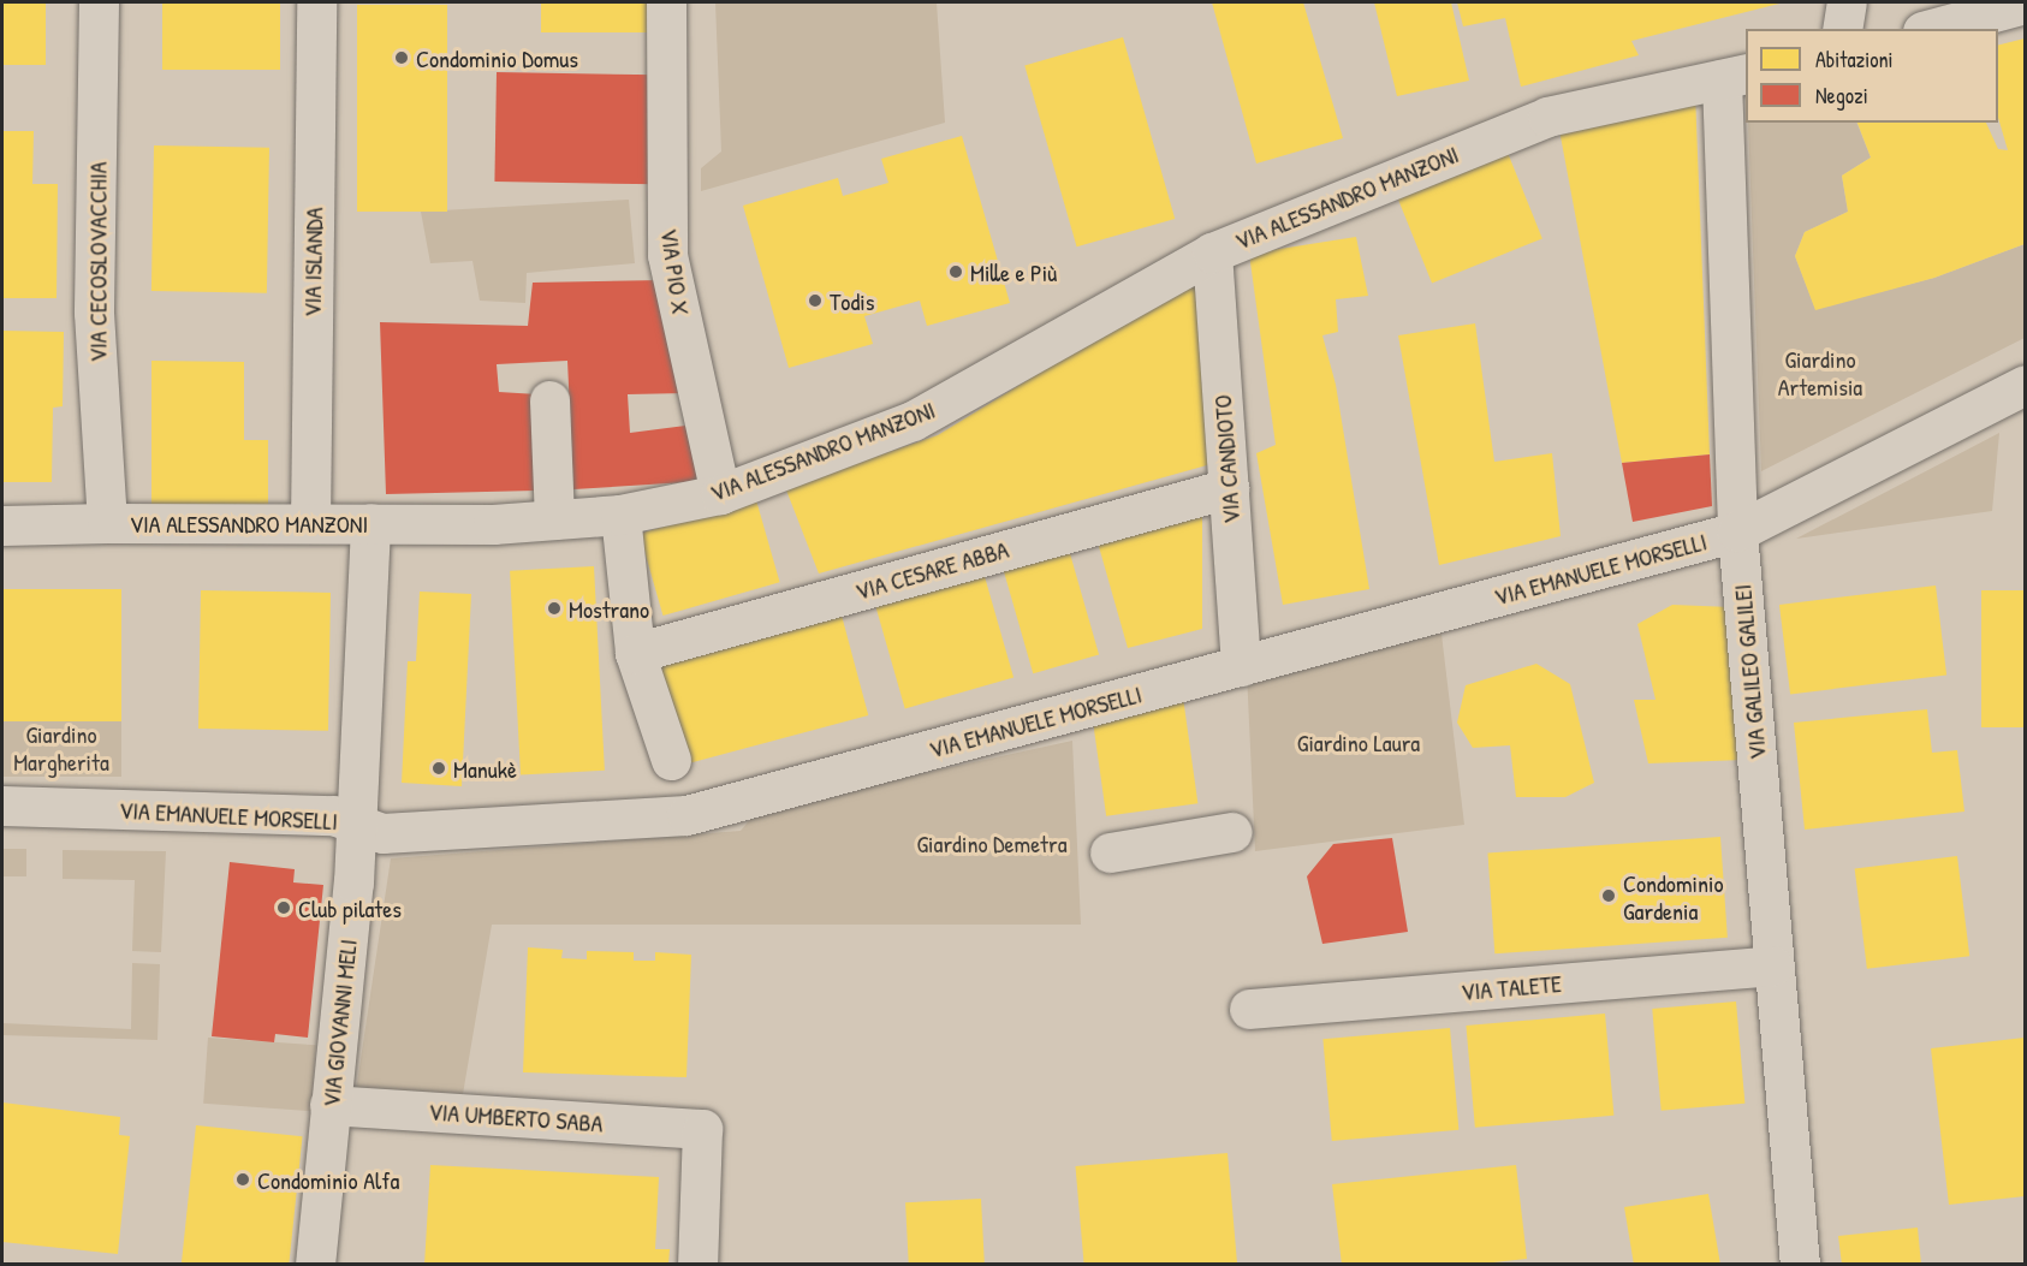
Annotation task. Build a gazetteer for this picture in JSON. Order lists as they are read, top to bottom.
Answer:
{
  "streets": {
    "street": [
      "VIA ALESSANDRO MANZONI",
      "VIA CECOSLOVACCHIA",
      "VIA ISLANDA",
      "VIA PIO X",
      "VIA CANDIOTO",
      "VIA EMANUELE MORSELLI",
      "VIA CESARE ABBA",
      "VIA GALILEO GALILEI",
      "VIA TALETE",
      "VIA GIOVANNI MELI",
      "VIA UMBERTO SABA"
    ]
  },
  "crossings": [
    ["VIA ALESSANDRO MANZONI", "VIA CECOSLOVACCHIA"],
    ["VIA ALESSANDRO MANZONI", "VIA ISLANDA"],
    ["VIA ALESSANDRO MANZONI", "VIA PIO X"],
    ["VIA ALESSANDRO MANZONI", "VIA CANDIOTO"],
    ["VIA ALESSANDRO MANZONI", "VIA GALILEO GALILEI"],
    ["VIA ALESSANDRO MANZONI", "VIA GIOVANNI MELI"],
    ["VIA CANDIOTO", "VIA EMANUELE MORSELLI"],
    ["VIA CANDIOTO", "VIA CESARE ABBA"],
    ["VIA EMANUELE MORSELLI", "VIA GALILEO GALILEI"],
    ["VIA EMANUELE MORSELLI", "VIA GIOVANNI MELI"],
    ["VIA GALILEO GALILEI", "VIA TALETE"],
    ["VIA GIOVANNI MELI", "VIA UMBERTO SABA"]
  ],
  "parks": [
    "Giardino Artemisia",
    "Giardino Margherita",
    "Giardino Laura",
    "Giardino Demetra"
  ],
  "places": [
    "Condominio Domus",
    "Mille e Più",
    "Todis",
    "Mostrano",
    "Manukè",
    "Condominio Gardenia",
    "Club pilates",
    "Condominio Alfa"
  ],
  "legend": ["Abitazioni", "Negozi"]
}
